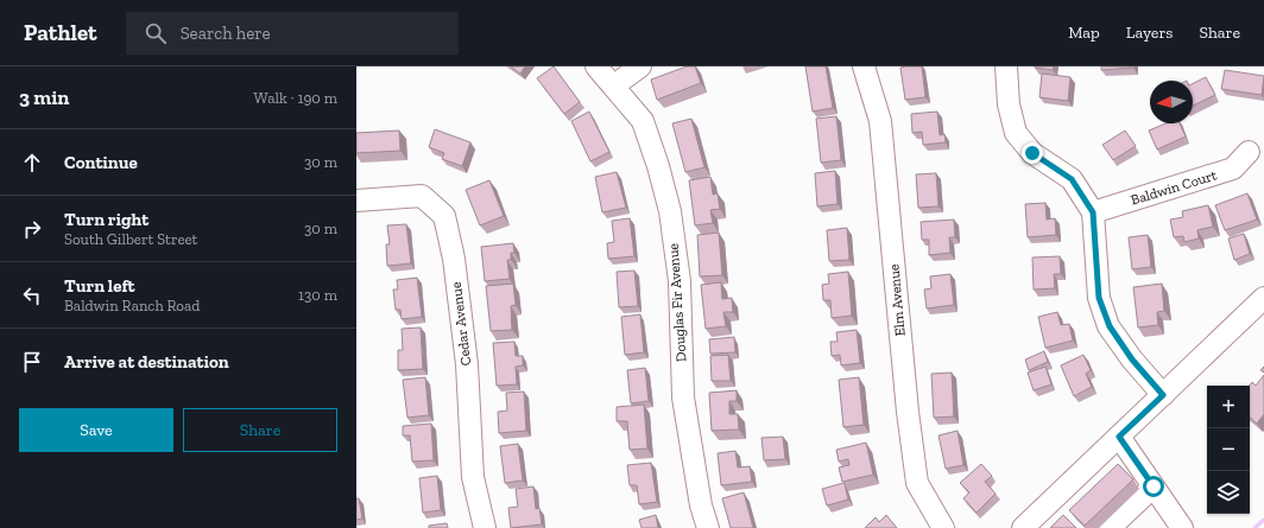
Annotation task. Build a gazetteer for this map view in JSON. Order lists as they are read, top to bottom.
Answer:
{
  "streets": {
    "street": [
      "Baldwin Court",
      "Elm Avenue",
      "Douglas Fir Avenue",
      "Cedar Avenue"
    ]
  },
  "north": "left",
  "page": {
    "header": "Pathlet",
    "search": "Search here",
    "nav": ["Map", "Layers", "Share"],
    "heading": ["3 min", "Walk · 190 m"],
    "list": [
      ["Continue", "30 m"],
      ["Turn right", "South Gilbert Street", "30 m"],
      ["Turn left", "Baldwin Ranch Road", "130 m"],
      "Arrive at destination"
    ],
    "map_buttons": ["+", "−"],
    "buttons": ["Save", "Share"]
  }
}
